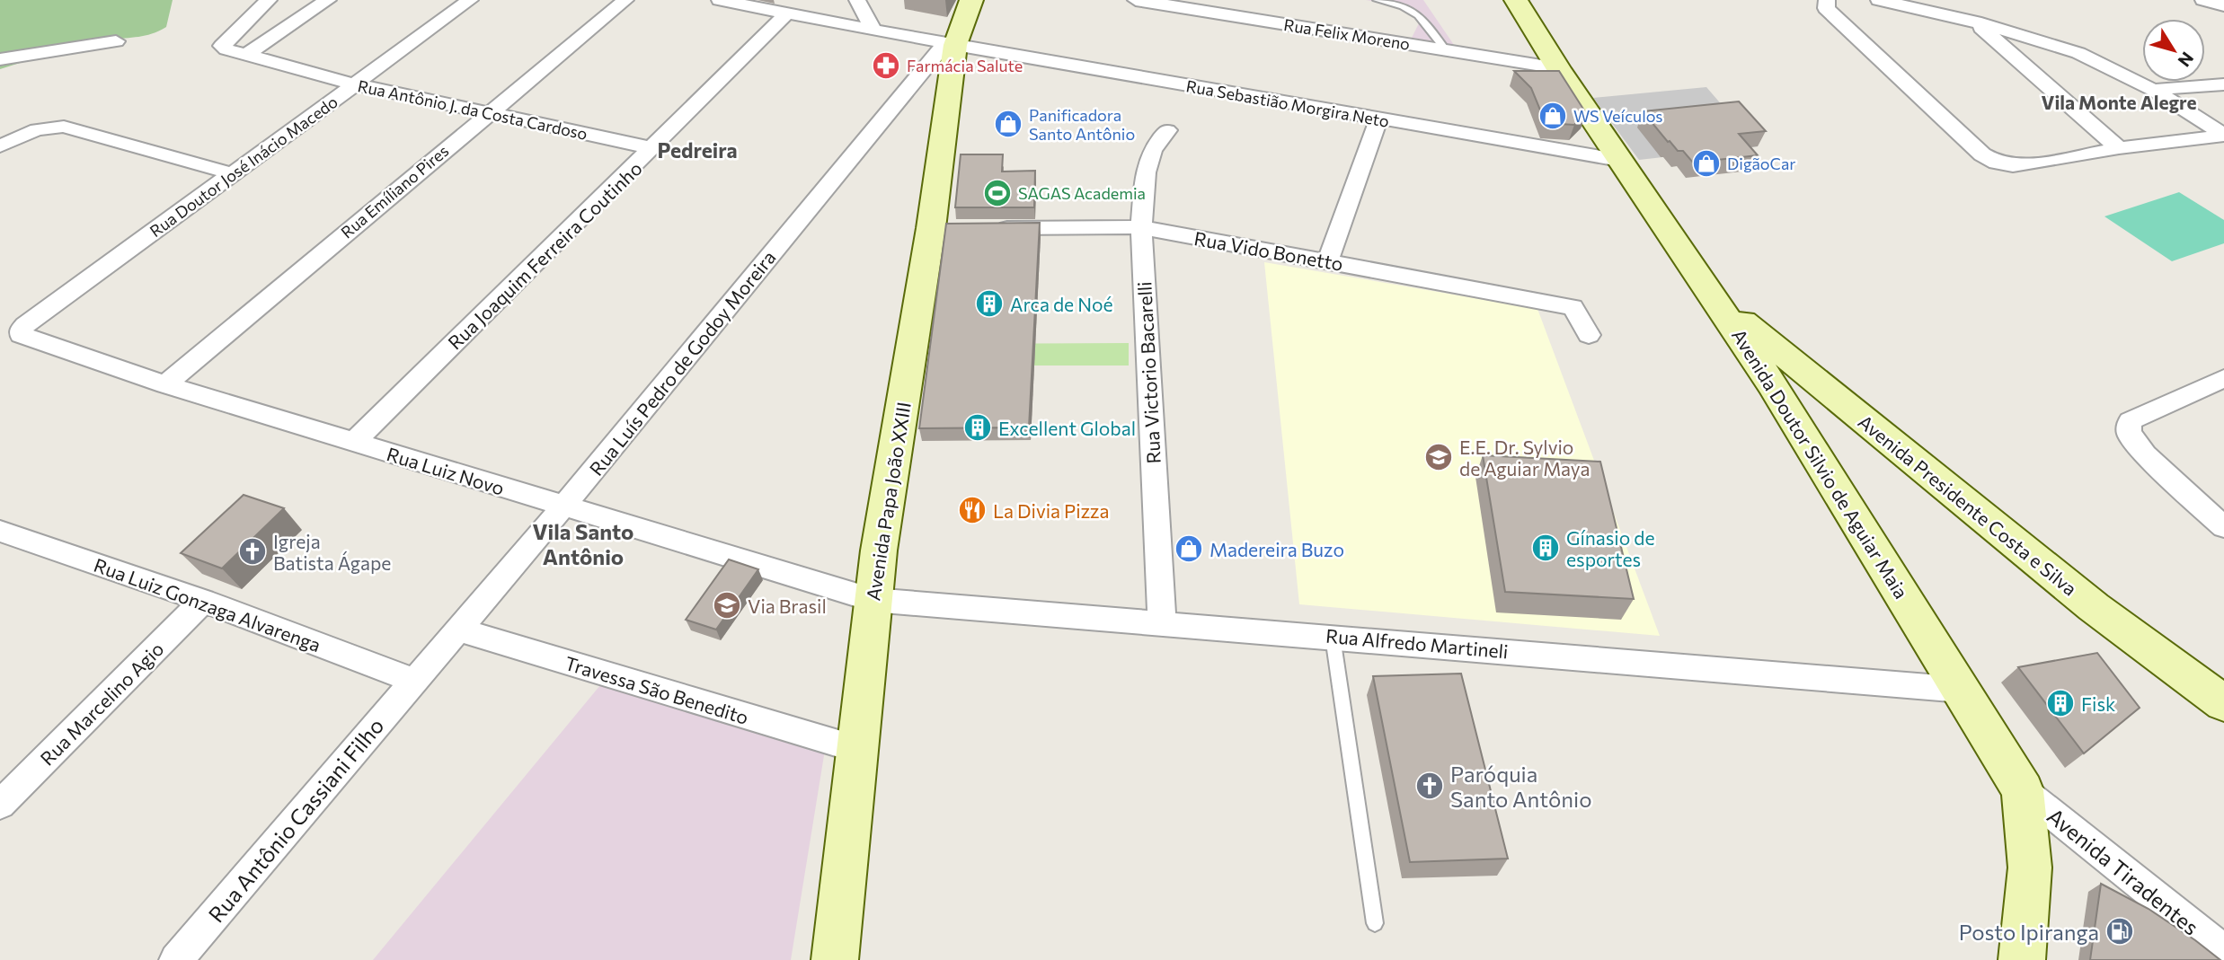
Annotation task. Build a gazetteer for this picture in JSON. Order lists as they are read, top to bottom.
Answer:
{
  "streets": {
    "main road": ["Avenida Doutor Silvio de Aguiar Maia", "Avenida Papa João XXIII", "Avenida Presidente Costa e Silva"],
    "street": [
      "Rua Felix Moreno",
      "Rua Sebastião Morgira Neto",
      "Rua Antônio J. da Costa Cardoso",
      "Rua Doutor José Inácio Macedo",
      "Rua Emíliano Pires",
      "Rua Vido Bonetto",
      "Rua Joaquim Ferreira Coutinho",
      "Rua Luís Pedro de Godoy Moreira",
      "Rua Victorio Bacarelli",
      "Rua Luiz Novo",
      "Rua Luiz Gonzaga Alvarenga",
      "Rua Alfredo Martineli",
      "Travessa São Benedito",
      "Rua Marcelino Agio",
      "Rua Antônio Cassiani Filho",
      "Avenida Tiradentes"
    ]
  },
  "crossings": [
    ["Rua Felix Moreno", "Avenida Doutor Silvio de Aguiar Maia"],
    ["Rua Sebastião Morgira Neto", "Rua Joaquim Ferreira Coutinho"],
    ["Rua Sebastião Morgira Neto", "Rua Luís Pedro de Godoy Moreira"],
    ["Rua Sebastião Morgira Neto", "Avenida Doutor Silvio de Aguiar Maia"],
    ["Rua Sebastião Morgira Neto", "Avenida Papa João XXIII"],
    ["Rua Antônio J. da Costa Cardoso", "Rua Doutor José Inácio Macedo"],
    ["Rua Antônio J. da Costa Cardoso", "Rua Emíliano Pires"],
    ["Rua Antônio J. da Costa Cardoso", "Rua Joaquim Ferreira Coutinho"],
    ["Rua Doutor José Inácio Macedo", "Rua Luiz Novo"],
    ["Rua Emíliano Pires", "Rua Luiz Novo"],
    ["Rua Vido Bonetto", "Rua Victorio Bacarelli"],
    ["Rua Joaquim Ferreira Coutinho", "Rua Luiz Novo"],
    ["Rua Luís Pedro de Godoy Moreira", "Rua Luiz Novo"],
    ["Rua Luís Pedro de Godoy Moreira", "Avenida Papa João XXIII"],
    ["Rua Luís Pedro de Godoy Moreira", "Rua Luiz Gonzaga Alvarenga"],
    ["Rua Luís Pedro de Godoy Moreira", "Travessa São Benedito"],
    ["Rua Luís Pedro de Godoy Moreira", "Rua Antônio Cassiani Filho"],
    ["Rua Victorio Bacarelli", "Rua Alfredo Martineli"],
    ["Avenida Doutor Silvio de Aguiar Maia", "Avenida Presidente Costa e Silva"],
    ["Avenida Doutor Silvio de Aguiar Maia", "Rua Alfredo Martineli"],
    ["Avenida Doutor Silvio de Aguiar Maia", "Avenida Tiradentes"],
    ["Rua Luiz Novo", "Avenida Papa João XXIII"],
    ["Rua Luiz Novo", "Rua Alfredo Martineli"],
    ["Avenida Papa João XXIII", "Rua Alfredo Martineli"],
    ["Avenida Papa João XXIII", "Travessa São Benedito"],
    ["Rua Luiz Gonzaga Alvarenga", "Rua Marcelino Agio"],
    ["Rua Luiz Gonzaga Alvarenga", "Rua Antônio Cassiani Filho"]
  ],
  "districts": ["Vila Monte Alegre", "Pedreira", "Vila Santo Antônio"],
  "places": {
    "pharmacy": ["Farmácia Salute"],
    "shop": [
      "WS Veículos",
      "Panificadora Santo Antônio",
      "DigãoCar",
      "Madereira Buzo"
    ],
    "sports": ["SAGAS Academia"],
    "building": [
      "Arca de Noé",
      "Excellent Global",
      "Gínasio de esportes",
      "Fisk"
    ],
    "school or university": ["E.E. Dr. Sylvio de Aguiar Maya", "Via Brasil"],
    "restaurant": ["La Divia Pizza"],
    "church": ["Igreja Batista Ágape", "Paróquia Santo Antônio"],
    "fuel station": ["Posto Ipiranga"]
  },
  "north": "bottom right"
}
